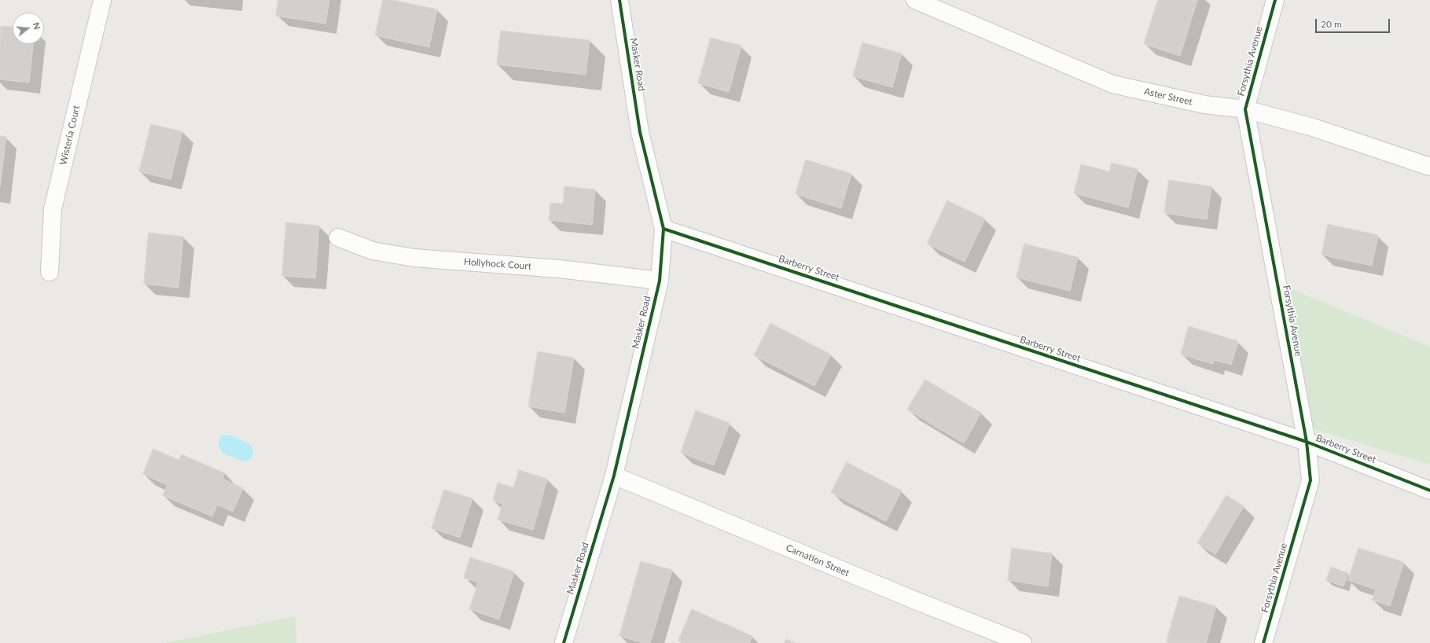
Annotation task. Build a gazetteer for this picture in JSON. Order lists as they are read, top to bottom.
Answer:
{
  "streets": {
    "street": [
      "Forsythia Avenue",
      "Masker Road",
      "Aster Street",
      "Wisteria Court",
      "Hollyhock Court",
      "Barberry Street",
      "Carnation Street"
    ]
  },
  "crossings": [
    ["Forsythia Avenue", "Aster Street"],
    ["Forsythia Avenue", "Barberry Street"],
    ["Masker Road", "Hollyhock Court"],
    ["Masker Road", "Barberry Street"],
    ["Masker Road", "Carnation Street"]
  ],
  "scale_bar": "20 m",
  "north": "right"
}
